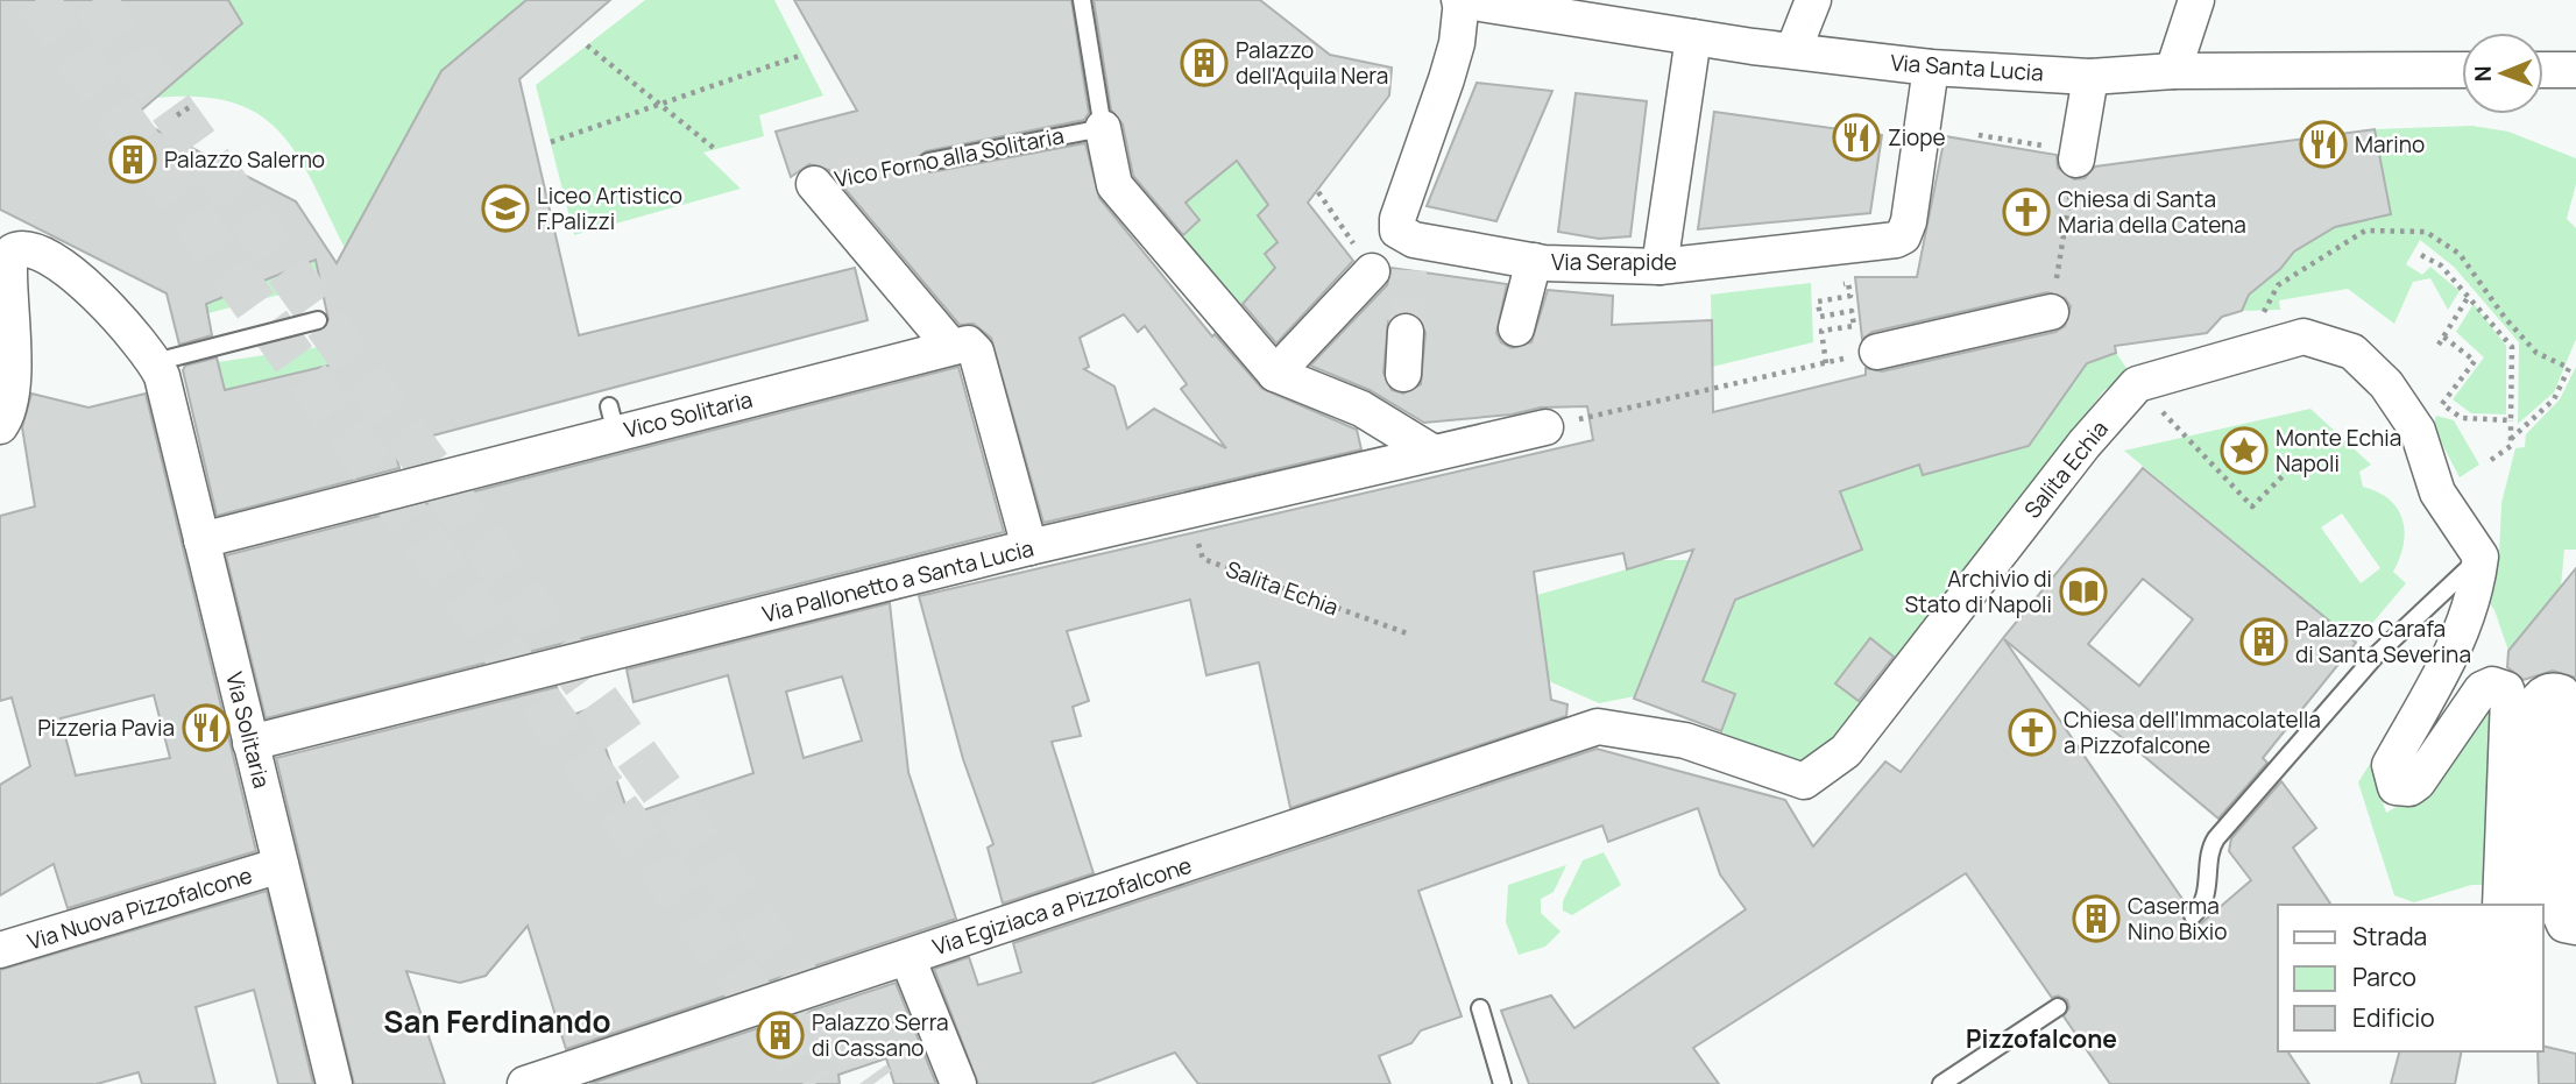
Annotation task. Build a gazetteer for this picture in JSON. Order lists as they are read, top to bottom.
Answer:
{
  "streets": {
    "street": [
      "Via Santa Lucia",
      "Vico Forno alla Solitaria",
      "Via Serapide",
      "Vico Solitaria",
      "Salita Echia",
      "Via Pallonetto a Santa Lucia",
      "Via Solitaria",
      "Via Egiziaca a Pizzofalcone",
      "Via Nuova Pizzofalcone"
    ]
  },
  "crossings": [
    ["Via Santa Lucia", "Via Serapide"],
    ["Vico Forno alla Solitaria", "Vico Solitaria"],
    ["Vico Solitaria", "Via Solitaria"],
    ["Salita Echia", "Via Pallonetto a Santa Lucia"],
    ["Salita Echia", "Via Egiziaca a Pizzofalcone"],
    ["Via Pallonetto a Santa Lucia", "Via Solitaria"],
    ["Via Solitaria", "Via Nuova Pizzofalcone"]
  ],
  "districts": ["San Ferdinando", "Pizzofalcone"],
  "places": {
    "building": [
      "Palazzo dell'Aquila Nera",
      "Palazzo Salerno",
      "Palazzo Carafa di Santa Severina",
      "Caserma Nino Bixio",
      "Palazzo Serra di Cassano"
    ],
    "restaurant": ["Ziope", "Marino", "Pizzeria Pavia"],
    "school or university": ["Liceo Artistico F.Palizzi"],
    "church": ["Chiesa di Santa Maria della Catena", "Chiesa dell'Immacolatella a Pizzofalcone"],
    "place": ["Monte Echia Napoli"],
    "library": ["Archivio di Stato di Napoli"]
  },
  "legend": ["Strada", "Parco", "Edificio"],
  "north": "left"
}
